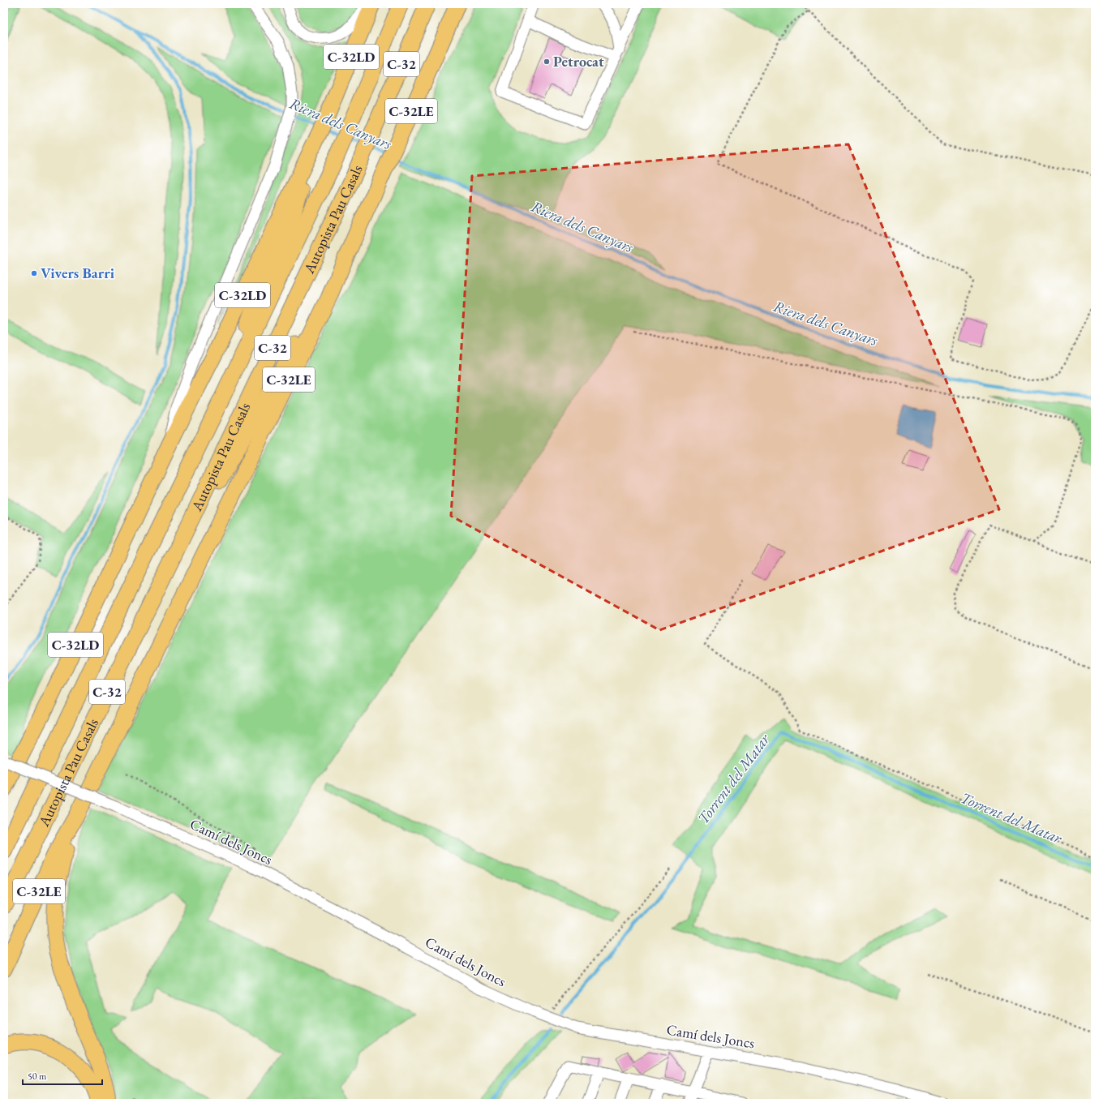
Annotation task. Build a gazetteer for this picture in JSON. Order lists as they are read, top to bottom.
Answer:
{
  "streets": {
    "highway": [
      "C-32LD",
      "C-32",
      "C-32LE",
      "Autopista Pau Casals"
    ],
    "street": ["Camí dels Joncs"]
  },
  "crossings": [
    ["C-32LD", "C-32"],
    ["C-32", "C-32LE"],
    ["C-32", "Autopista Pau Casals"]
  ],
  "water": ["Riera dels Canyars", "Torrent del Matar"],
  "places": ["Petrocat", "Vivers Barri"],
  "scale_bar": "50 m"
}
